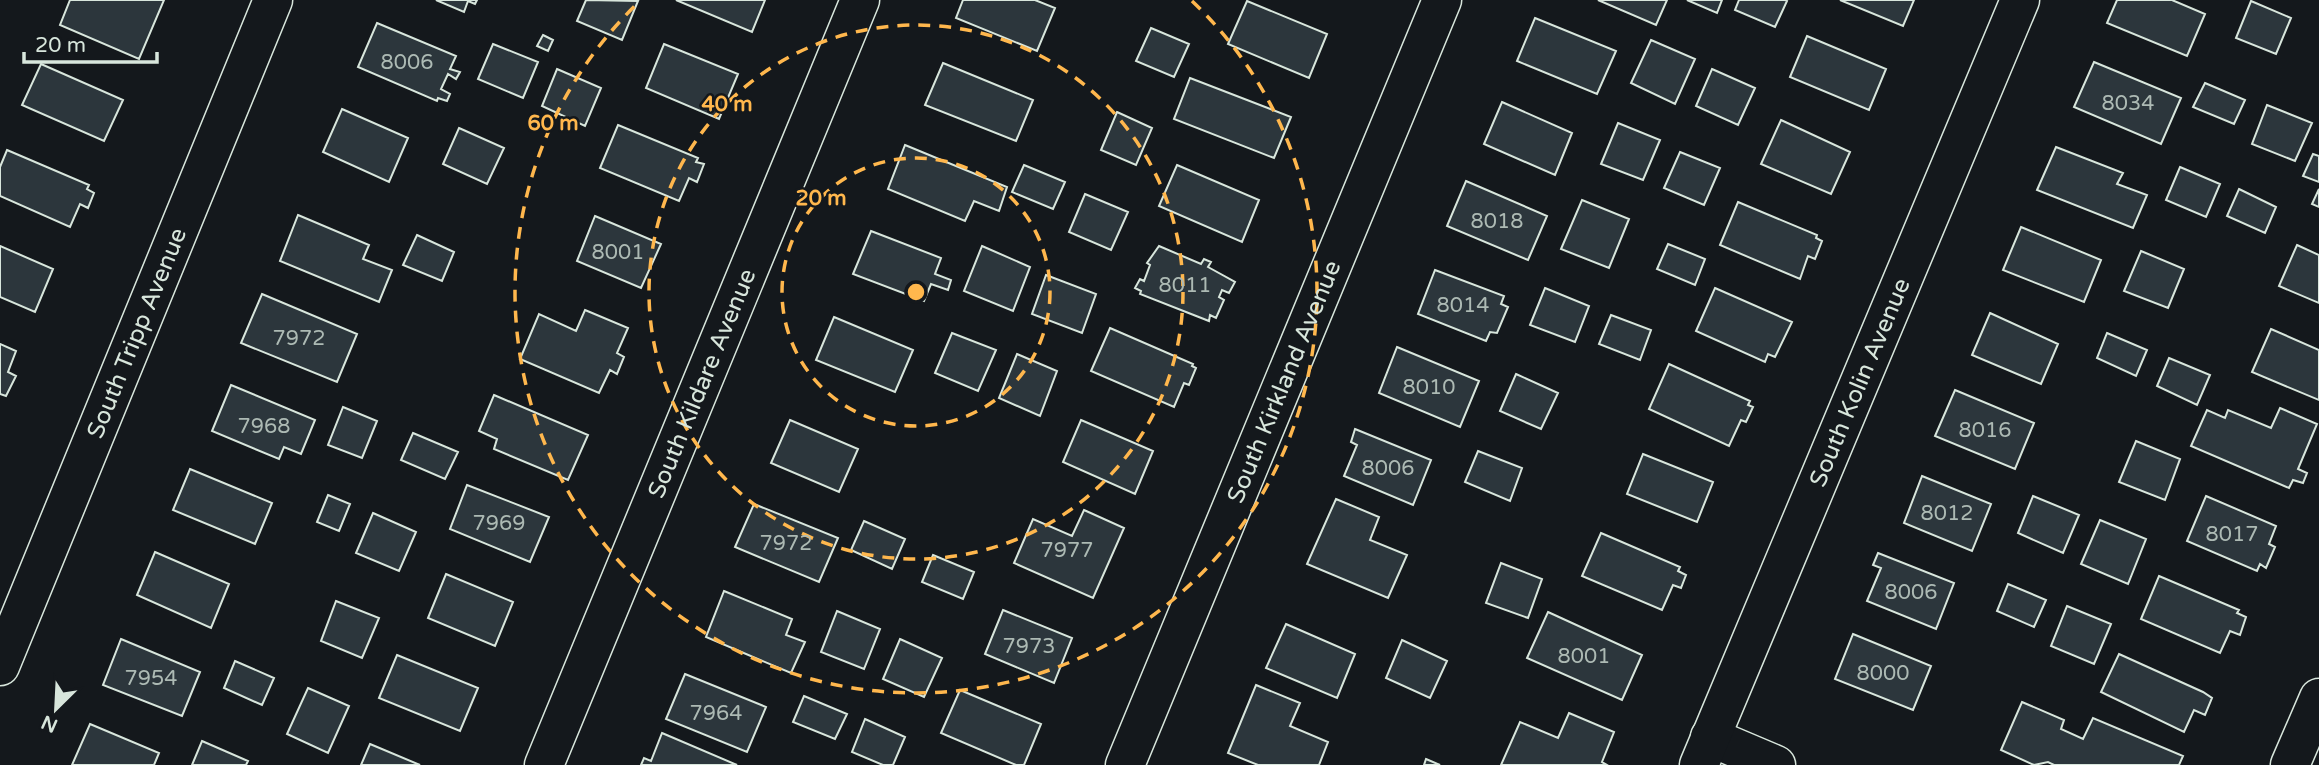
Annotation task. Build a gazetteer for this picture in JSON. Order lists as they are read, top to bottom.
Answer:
{
  "streets": {
    "street": [
      "South Tripp Avenue",
      "South Kirkland Avenue",
      "South Kildare Avenue",
      "South Kolin Avenue"
    ]
  },
  "house_numbers": [
    "8006",
    "8034",
    "8018",
    "8001",
    "8011",
    "8014",
    "7972",
    "8010",
    "7968",
    "8016",
    "8006",
    "8012",
    "7969",
    "8017",
    "7972",
    "7977",
    "8006",
    "7973",
    "8001",
    "8000",
    "7954",
    "7964"
  ],
  "scale_bar": "20 m",
  "north": "bottom left",
  "rings": ["40 m", "60 m", "20 m"]
}
